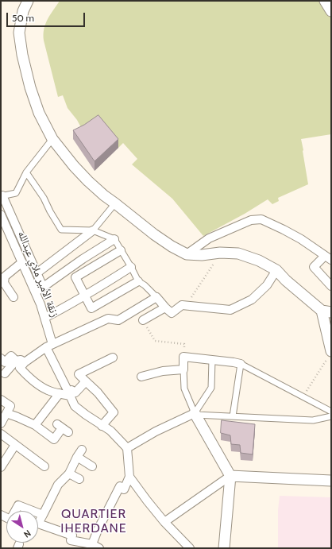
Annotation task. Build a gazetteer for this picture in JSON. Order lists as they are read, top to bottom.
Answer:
{
  "streets": {
    "street": ["زنقة الأمير ملاي عبدالله"]
  },
  "districts": ["QUARTIER IHERDANE"],
  "scale_bar": "50 m",
  "north": "bottom right"
}
